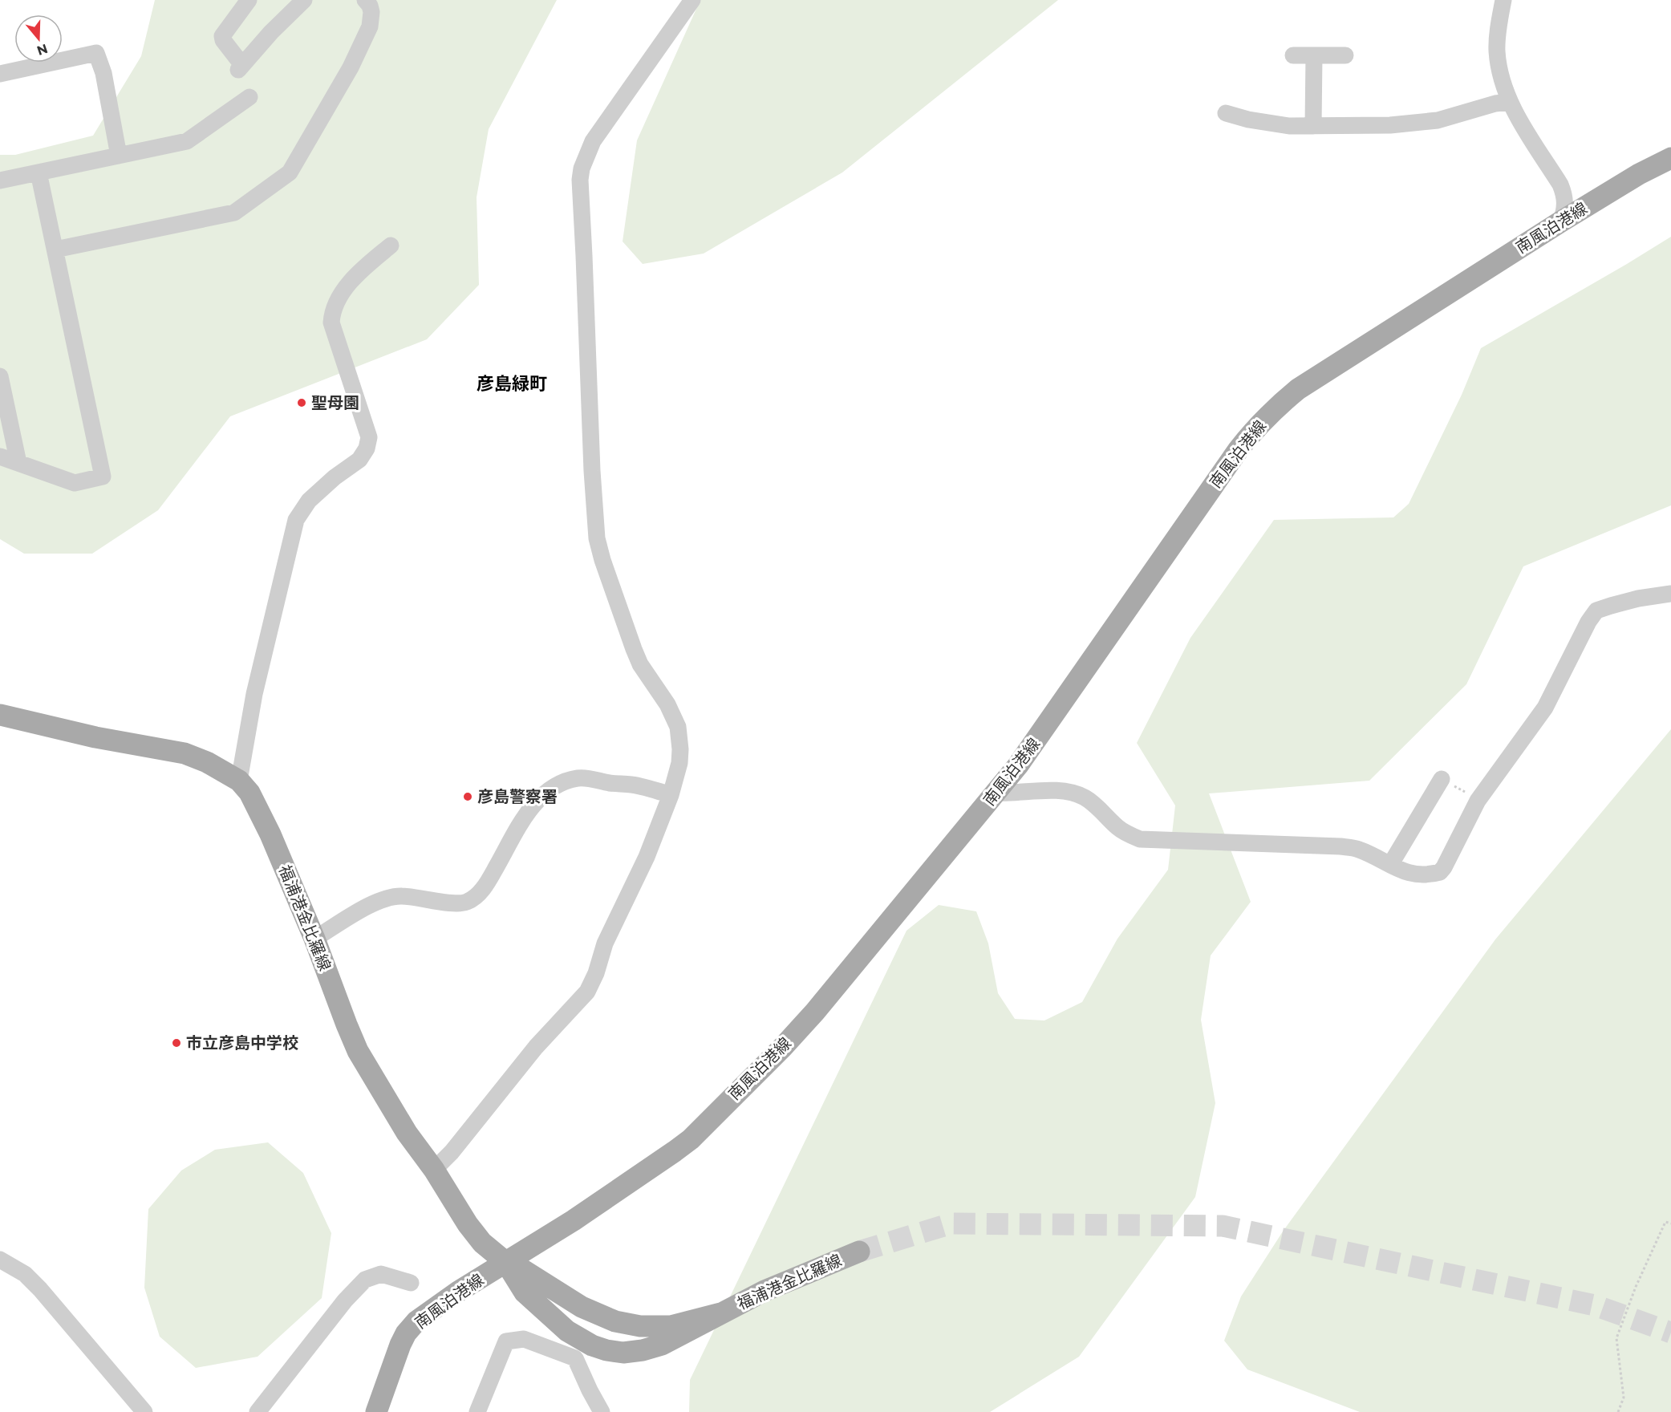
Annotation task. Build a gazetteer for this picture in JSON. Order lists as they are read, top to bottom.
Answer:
{
  "streets": {
    "main road": ["南風泊港線", "福浦港金比羅線"]
  },
  "crossings": [
    ["南風泊港線", "福浦港金比羅線"]
  ],
  "districts": ["彦島緑町"],
  "places": ["聖母園", "彦島警察署", "市立彦島中学校"],
  "north": "bottom"
}
